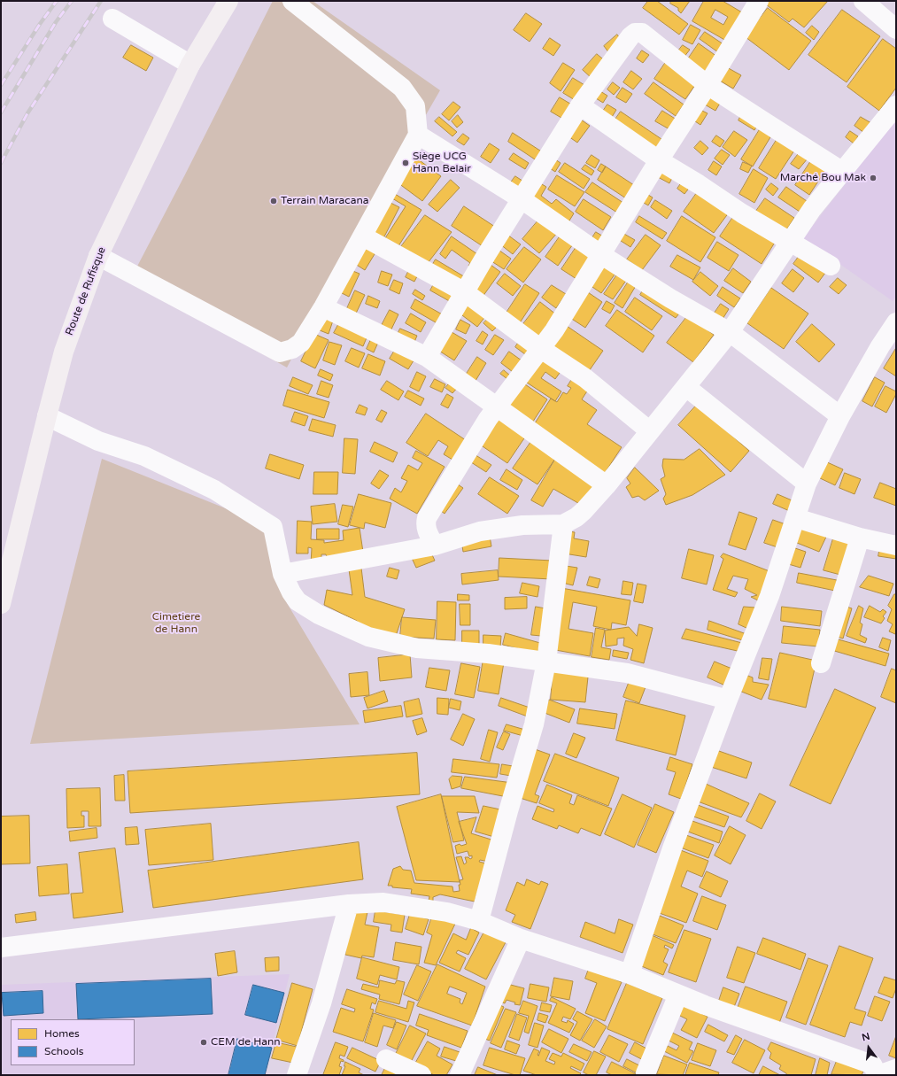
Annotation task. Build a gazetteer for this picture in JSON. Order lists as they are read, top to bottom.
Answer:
{
  "streets": {
    "main road": ["Route de Rufisque"]
  },
  "parks": ["Cimetiere de Hann"],
  "places": [
    "Siège UCG Hann Belair",
    "Marché Bou Mak",
    "Terrain Maracana",
    "CEM de Hann"
  ],
  "legend": ["Homes", "Schools"],
  "north": "top"
}
